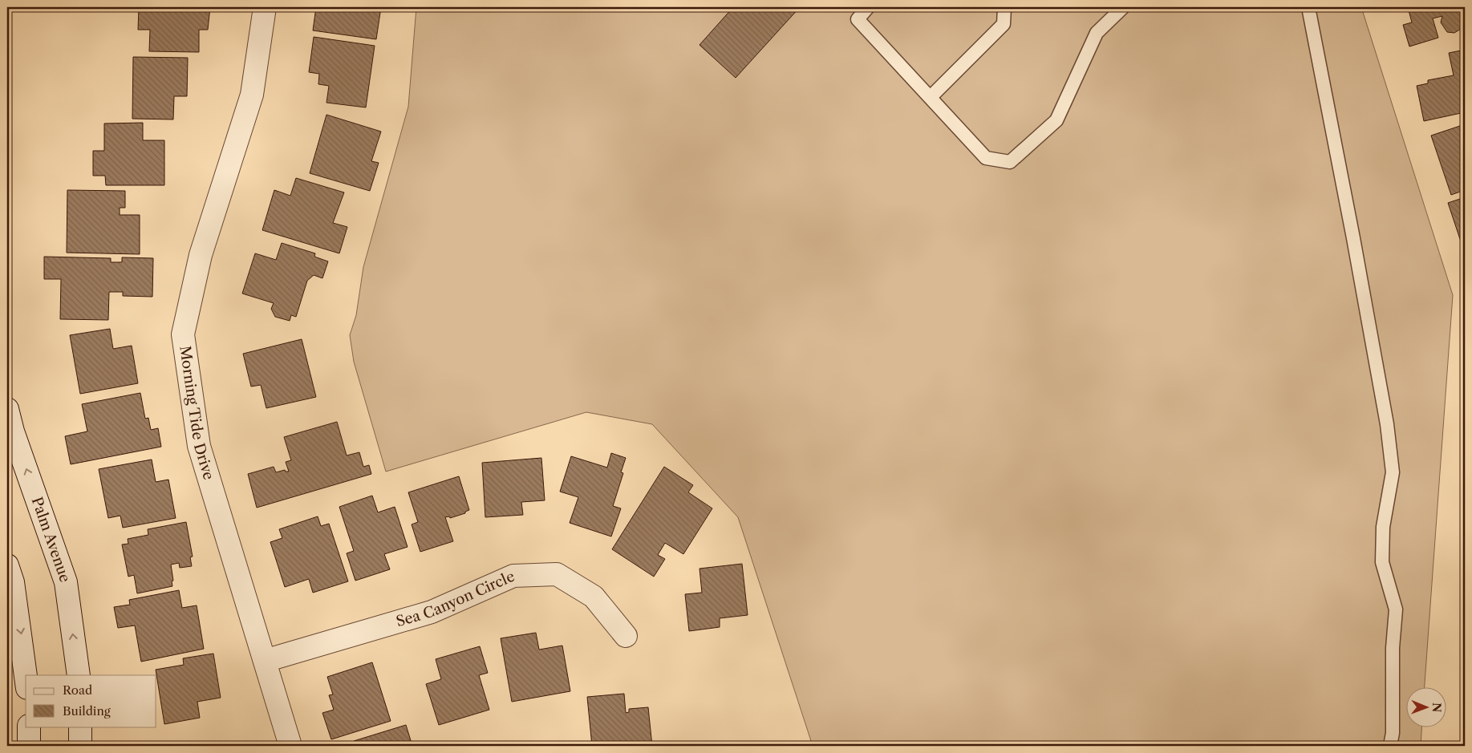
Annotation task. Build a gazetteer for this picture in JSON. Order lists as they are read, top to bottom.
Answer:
{
  "streets": {
    "street": ["Morning Tide Drive", "Palm Avenue", "Sea Canyon Circle"]
  },
  "crossings": [
    ["Morning Tide Drive", "Sea Canyon Circle"]
  ],
  "legend": ["Road", "Building"],
  "north": "right"
}
